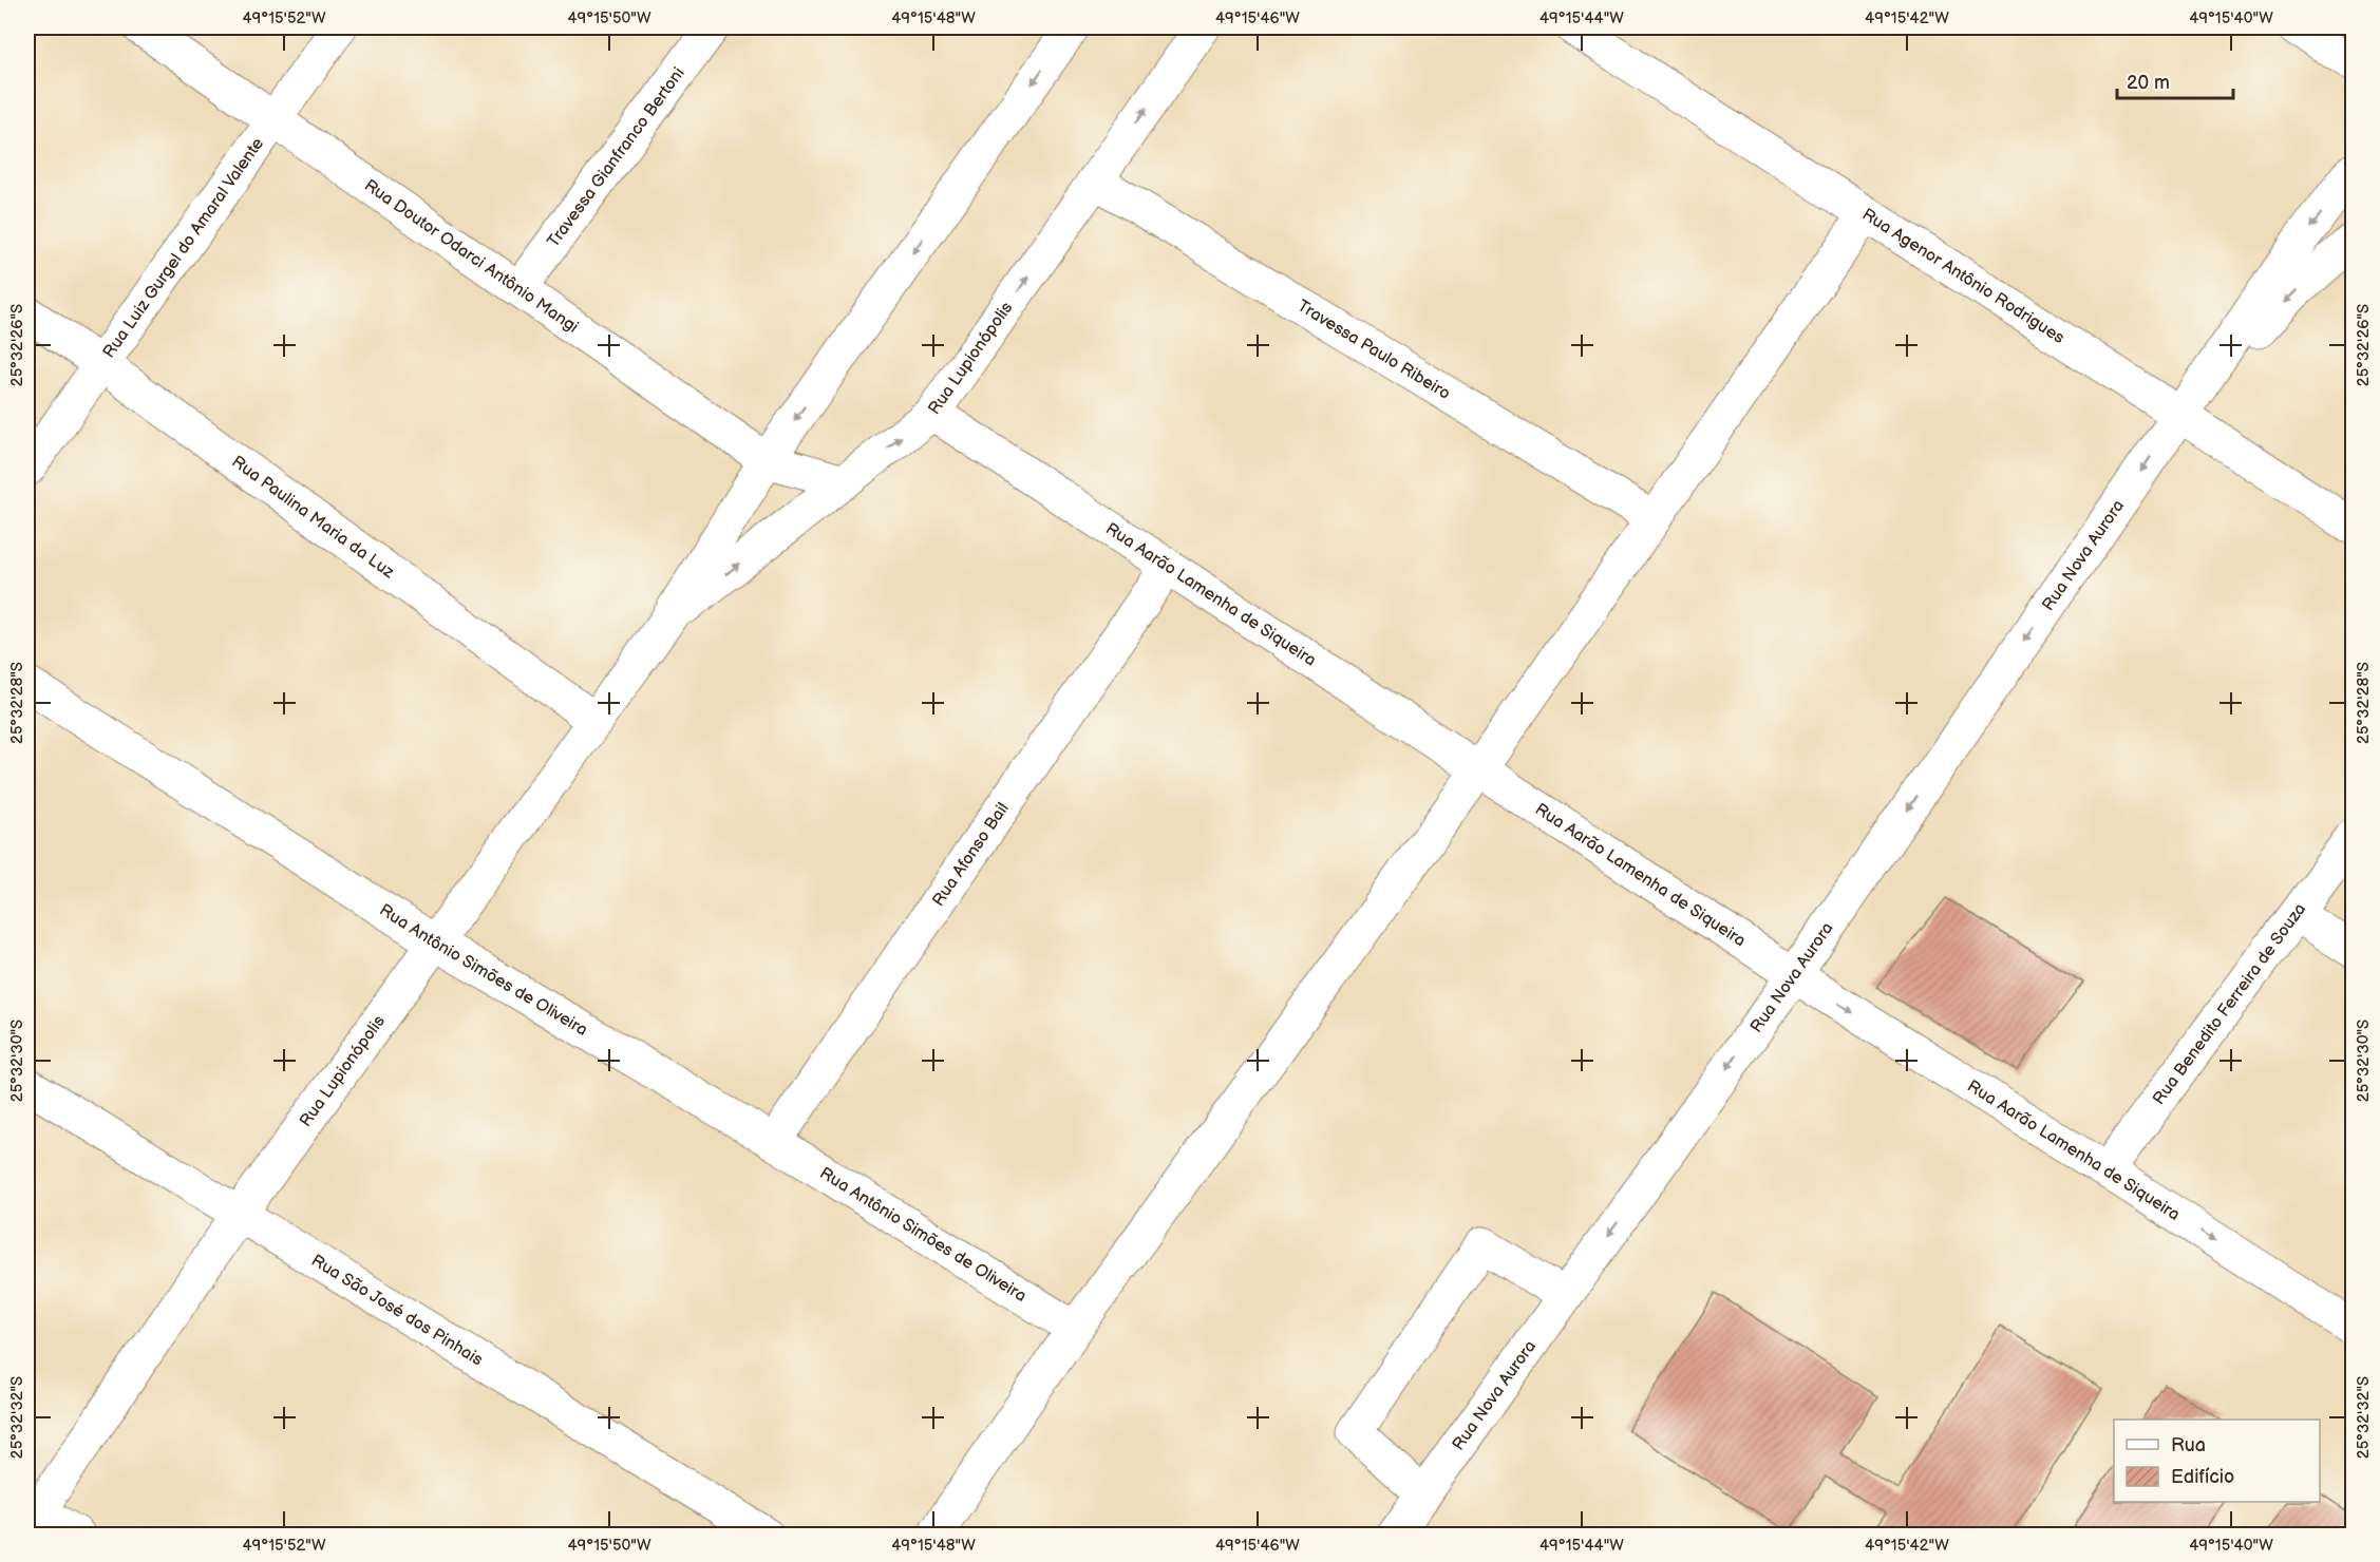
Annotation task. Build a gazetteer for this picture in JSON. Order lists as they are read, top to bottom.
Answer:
{
  "streets": {
    "street": [
      "Travessa Gianfranco Bertoni",
      "Rua Luiz Gurgel do Amaral Valente",
      "Rua Doutor Odarci Antônio Mangi",
      "Rua Agenor Antônio Rodrigues",
      "Travessa Paulo Ribeiro",
      "Rua Lupionópolis",
      "Rua Paulina Maria da Luz",
      "Rua Nova Aurora",
      "Rua Aarão Lamenha de Siqueira",
      "Rua Afonso Bail",
      "Rua Antônio Simões de Oliveira",
      "Rua Benedito Ferreira de Souza",
      "Rua São José dos Pinhais"
    ]
  },
  "crossings": [
    ["Travessa Gianfranco Bertoni", "Rua Doutor Odarci Antônio Mangi"],
    ["Rua Luiz Gurgel do Amaral Valente", "Rua Doutor Odarci Antônio Mangi"],
    ["Rua Luiz Gurgel do Amaral Valente", "Rua Paulina Maria da Luz"],
    ["Rua Doutor Odarci Antônio Mangi", "Rua Lupionópolis"],
    ["Rua Agenor Antônio Rodrigues", "Rua Nova Aurora"],
    ["Travessa Paulo Ribeiro", "Rua Lupionópolis"],
    ["Rua Lupionópolis", "Rua Paulina Maria da Luz"],
    ["Rua Lupionópolis", "Rua Aarão Lamenha de Siqueira"],
    ["Rua Lupionópolis", "Rua Antônio Simões de Oliveira"],
    ["Rua Lupionópolis", "Rua São José dos Pinhais"],
    ["Rua Nova Aurora", "Rua Aarão Lamenha de Siqueira"],
    ["Rua Aarão Lamenha de Siqueira", "Rua Afonso Bail"],
    ["Rua Aarão Lamenha de Siqueira", "Rua Benedito Ferreira de Souza"],
    ["Rua Afonso Bail", "Rua Antônio Simões de Oliveira"]
  ],
  "one_way": ["Rua Nova Aurora", "Rua Aarão Lamenha de Siqueira"],
  "legend": ["Rua", "Edifício"],
  "scale_bar": "20 m",
  "coordinates": [
    "49°15'52\"W",
    "49°15'50\"W",
    "49°15'48\"W",
    "49°15'46\"W",
    "49°15'44\"W",
    "49°15'42\"W",
    "49°15'40\"W",
    "25°32'26\"S",
    "25°32'28\"S",
    "25°32'30\"S",
    "25°32'32\"S"
  ]
}
